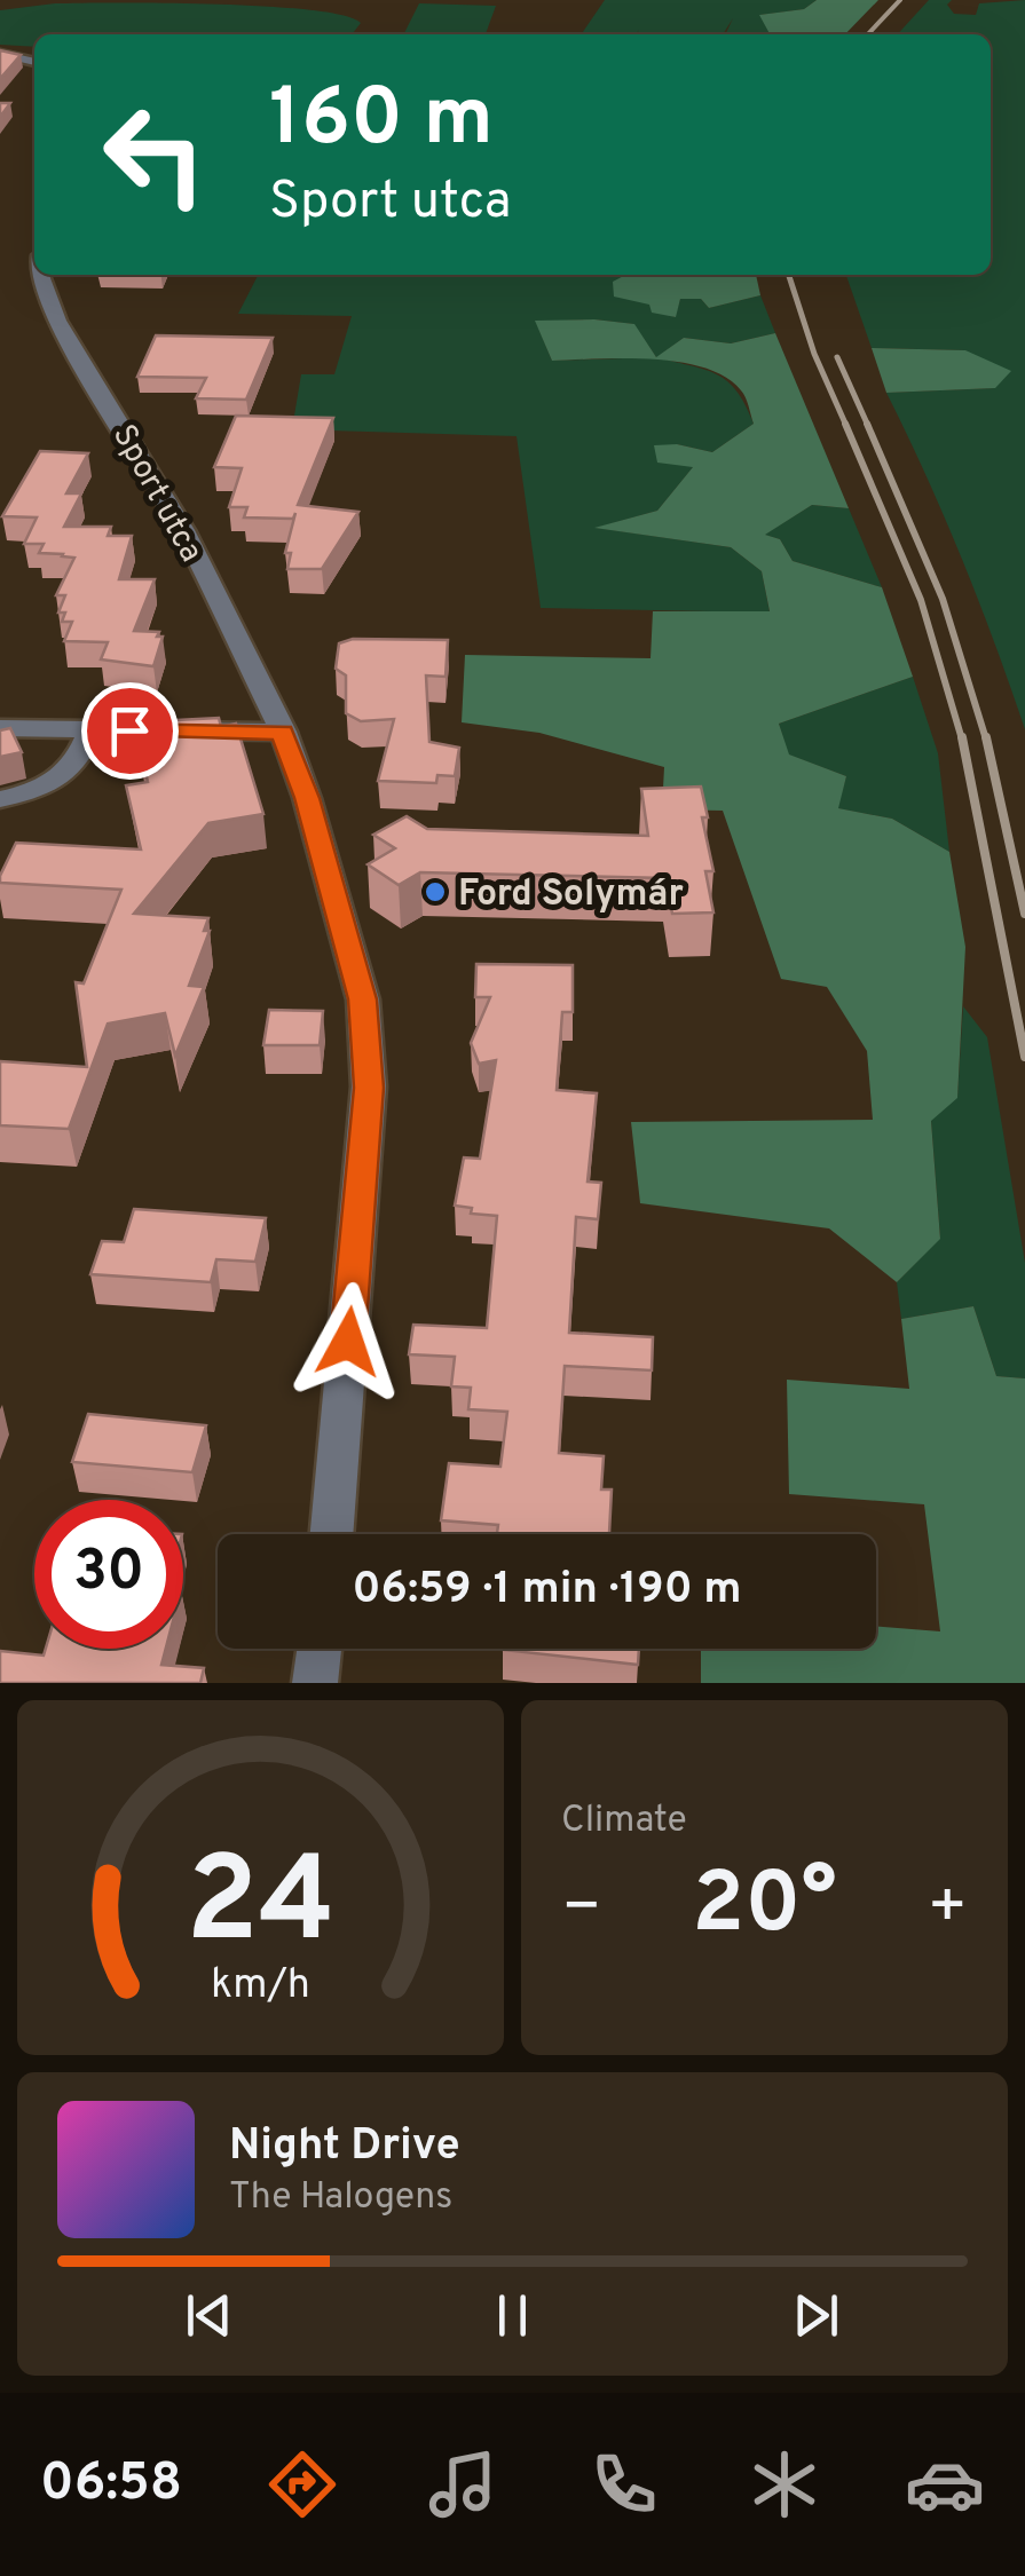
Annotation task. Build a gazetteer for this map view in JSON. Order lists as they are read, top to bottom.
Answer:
{
  "streets": {
    "street": ["Sport utca"]
  },
  "places": ["Ford Solymár"],
  "page": {
    "turn": ["160 m", "Sport utca"],
    "limit": "30",
    "trip": "06:59 · 1 min · 190 m",
    "tile": "Climate",
    "heat": ["−", "20°", "+"],
    "song": ["Night Drive", "The Halogens"],
    "tabs": "06:58",
    "gauge": ["24", "km/h"]
  }
}
